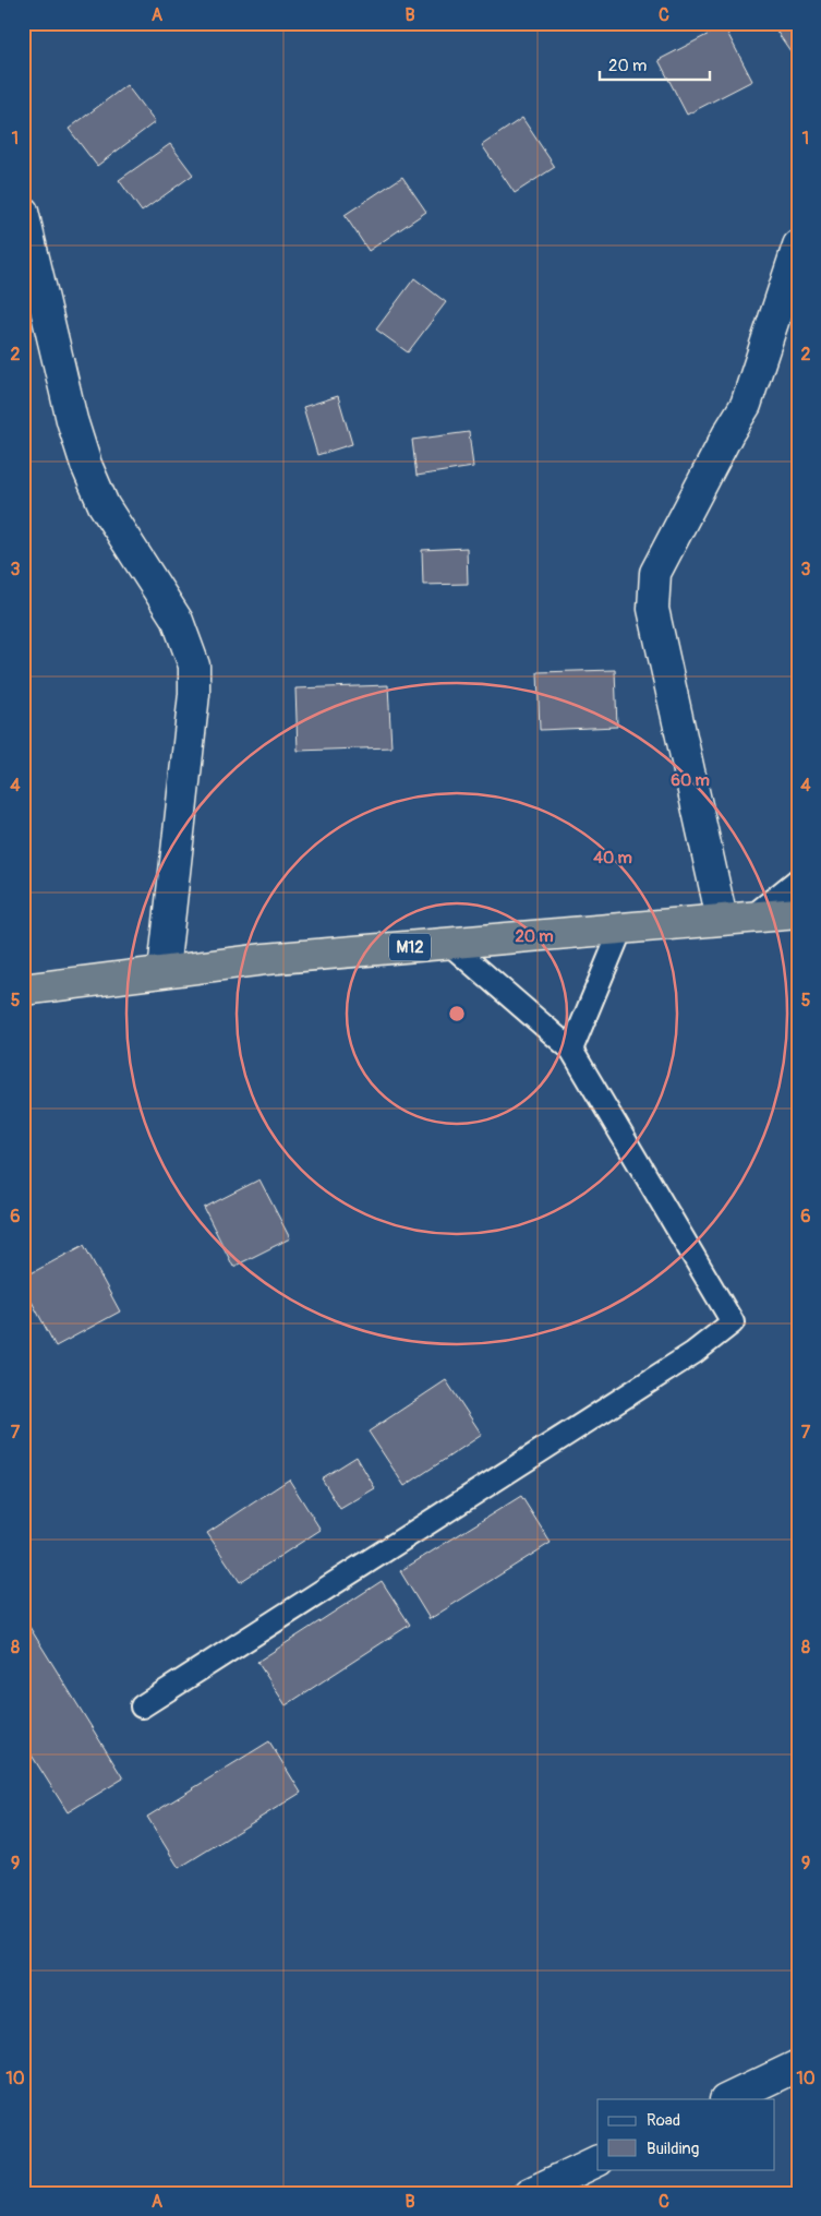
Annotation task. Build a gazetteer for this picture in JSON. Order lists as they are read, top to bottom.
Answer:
{
  "streets": {
    "highway": ["M12"]
  },
  "legend": ["Road", "Building"],
  "scale_bar": "20 m",
  "grid": {
    "columns": ["A", "B", "C"],
    "rows": [
      "1",
      "2",
      "3",
      "4",
      "5",
      "6",
      "7",
      "8",
      "9",
      "10"
    ]
  },
  "rings": ["60 m", "40 m", "20 m"]
}
